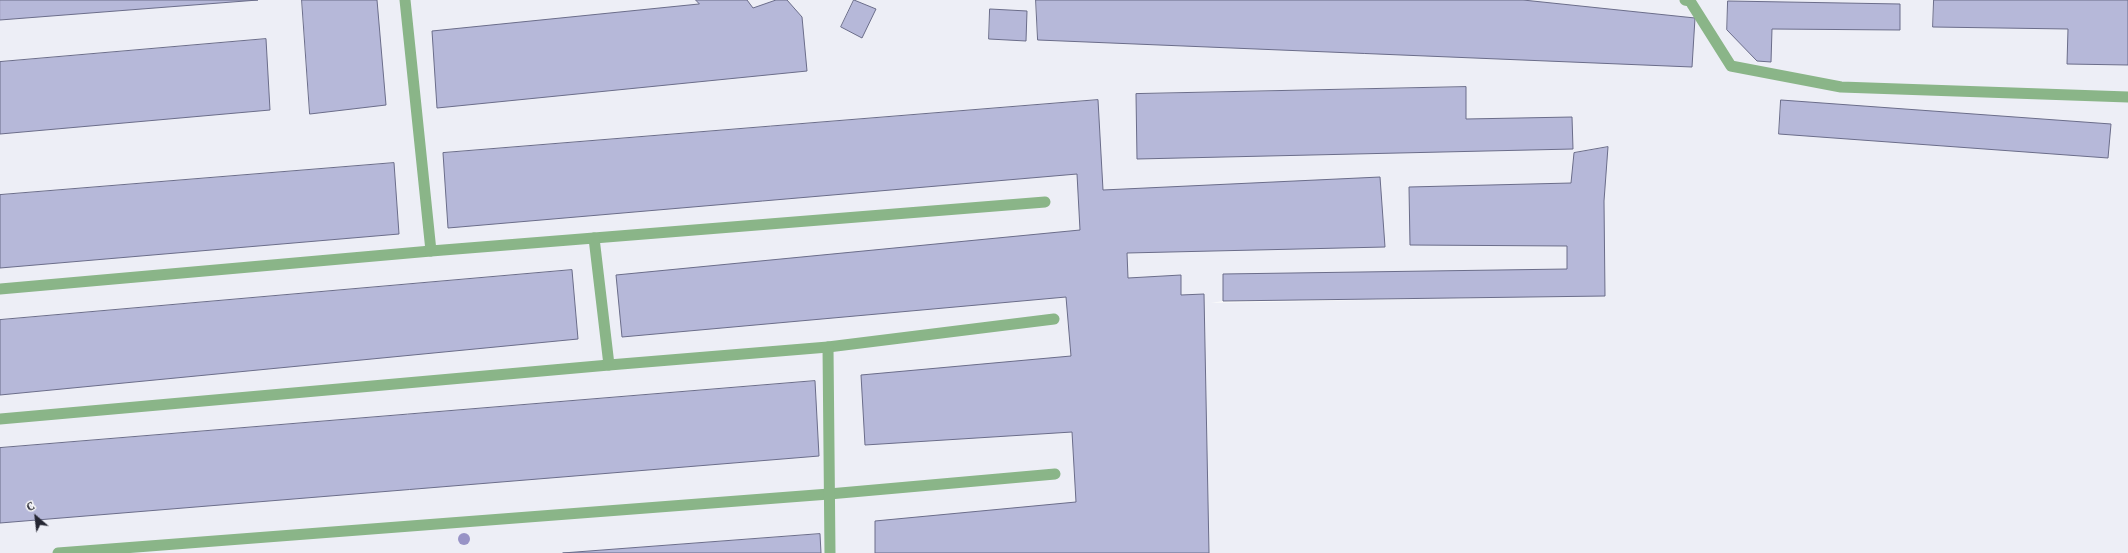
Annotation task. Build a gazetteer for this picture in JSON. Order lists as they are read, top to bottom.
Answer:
{
  "north": "top left"
}
